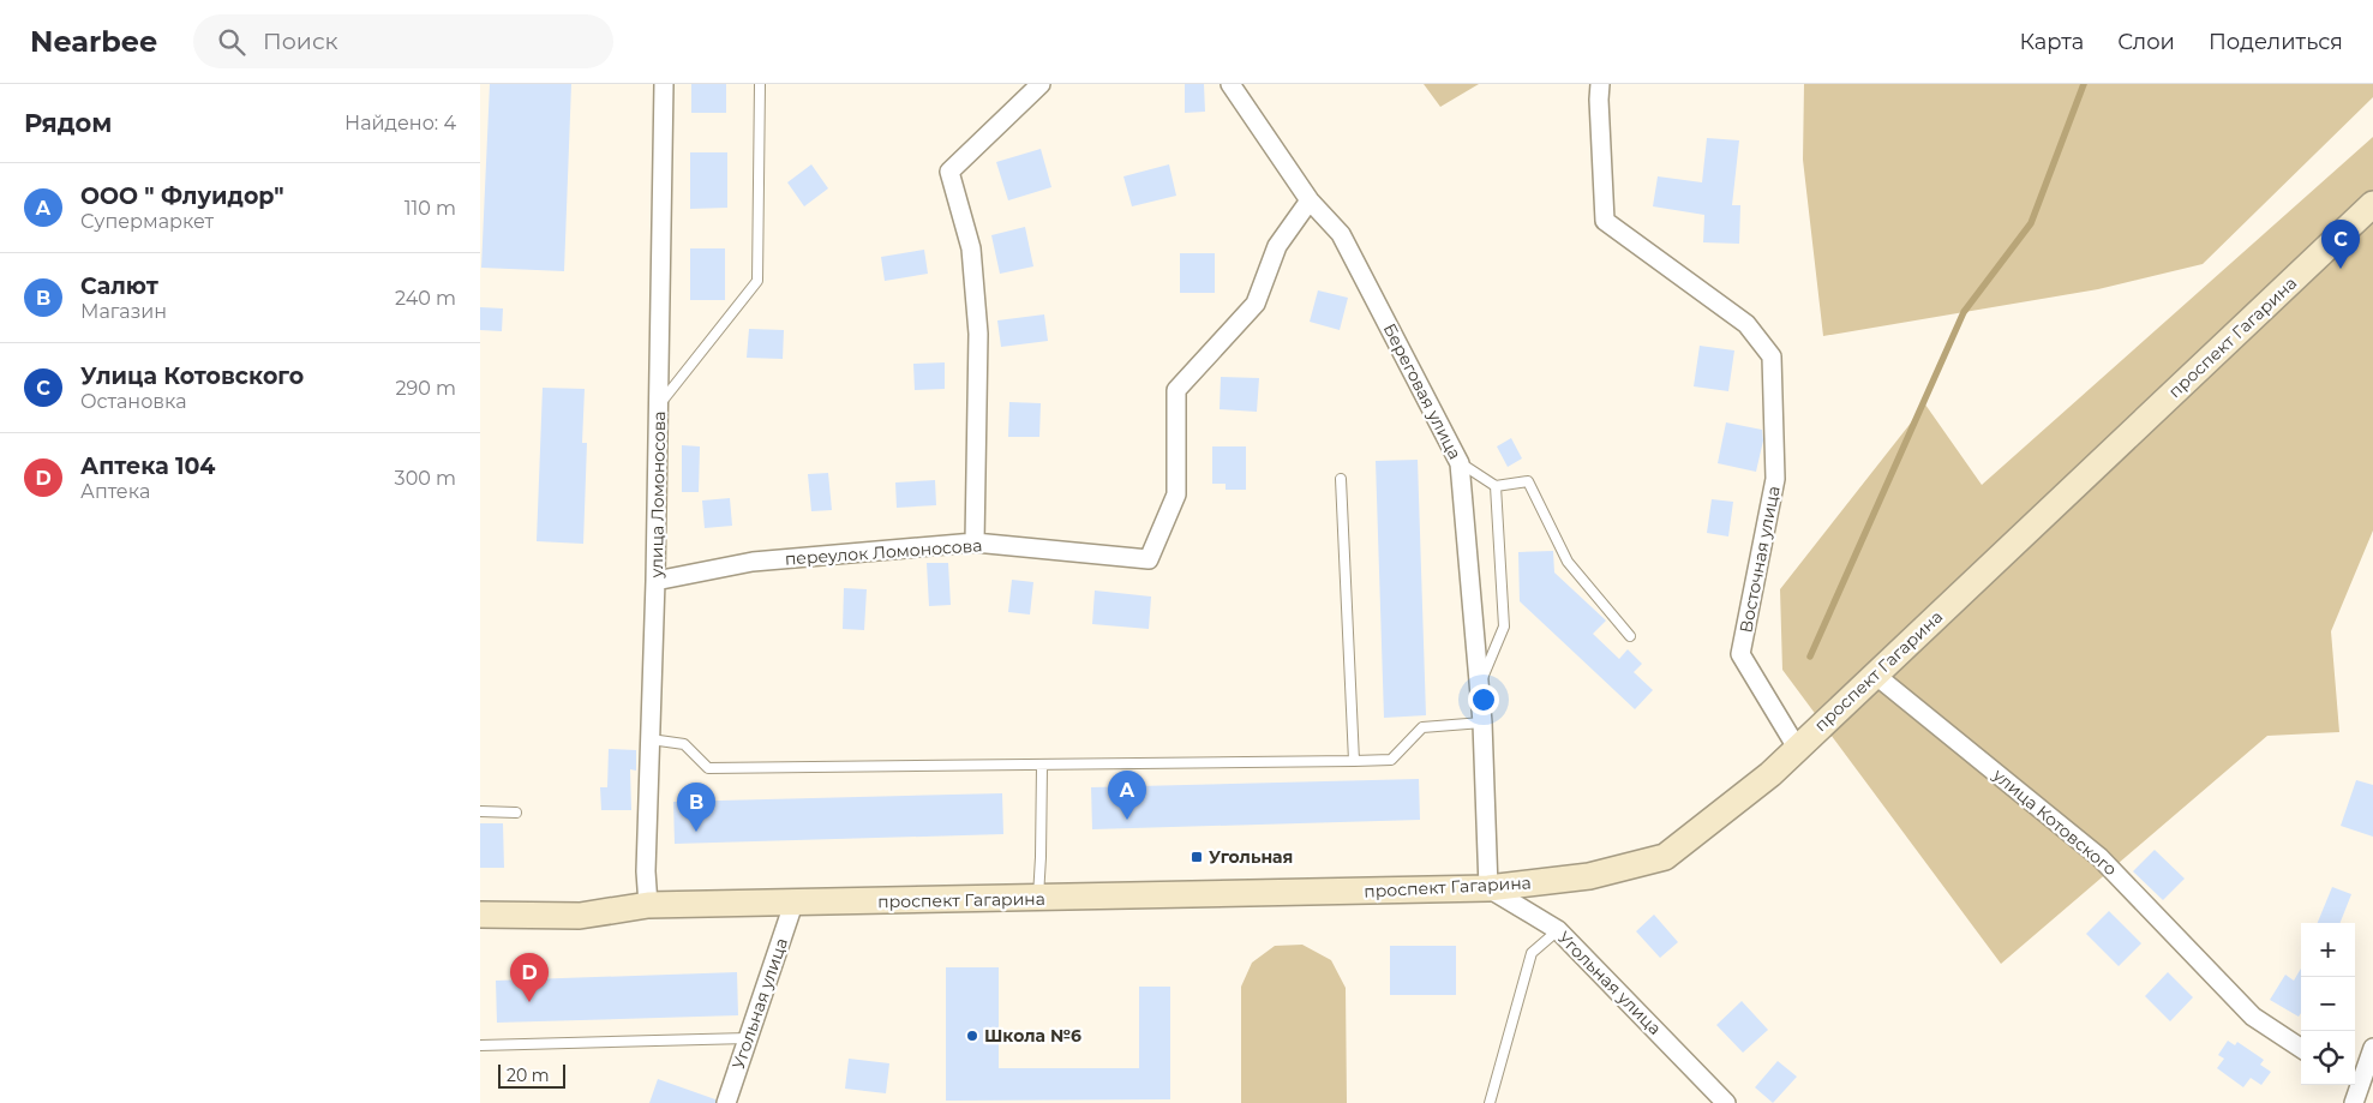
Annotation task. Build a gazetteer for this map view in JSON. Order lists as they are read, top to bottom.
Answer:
{
  "streets": {
    "main road": ["проспект Гагарина"],
    "street": [
      "Береговая улица",
      "улица Ломоносова",
      "переулок Ломоносова",
      "Восточная улица",
      "улица Котовского",
      "Угольная улица"
    ]
  },
  "crossings": [
    ["проспект Гагарина", "Береговая улица"],
    ["проспект Гагарина", "улица Ломоносова"],
    ["проспект Гагарина", "Восточная улица"],
    ["проспект Гагарина", "улица Котовского"],
    ["проспект Гагарина", "Угольная улица"],
    ["Береговая улица", "переулок Ломоносова"],
    ["Береговая улица", "Угольная улица"],
    ["улица Ломоносова", "переулок Ломоносова"]
  ],
  "places": {
    "transit": ["Угольная"],
    "other": ["Школа №6"]
  },
  "scale_bar": "20 m",
  "page": {
    "header": "Nearbee",
    "search": "Поиск",
    "nav": ["Карта", "Слои", "Поделиться"],
    "heading": ["Рядом", "Найдено: 4"],
    "list": [
      {
        "mark": "A",
        "name": "ООО \" Флуидор\"",
        "note": "Супермаркет",
        "value": "110 m"
      },
      {
        "mark": "B",
        "name": "Салют",
        "note": "Магазин",
        "value": "240 m"
      },
      {
        "mark": "C",
        "name": "Улица Котовского",
        "note": "Остановка",
        "value": "290 m"
      },
      {
        "mark": "D",
        "name": "Аптека 104",
        "note": "Аптека",
        "value": "300 m"
      }
    ],
    "pins": [
      "C",
      "A",
      "B",
      "D"
    ],
    "map_buttons": ["+", "−"],
    "scale": "20 m"
  }
}
